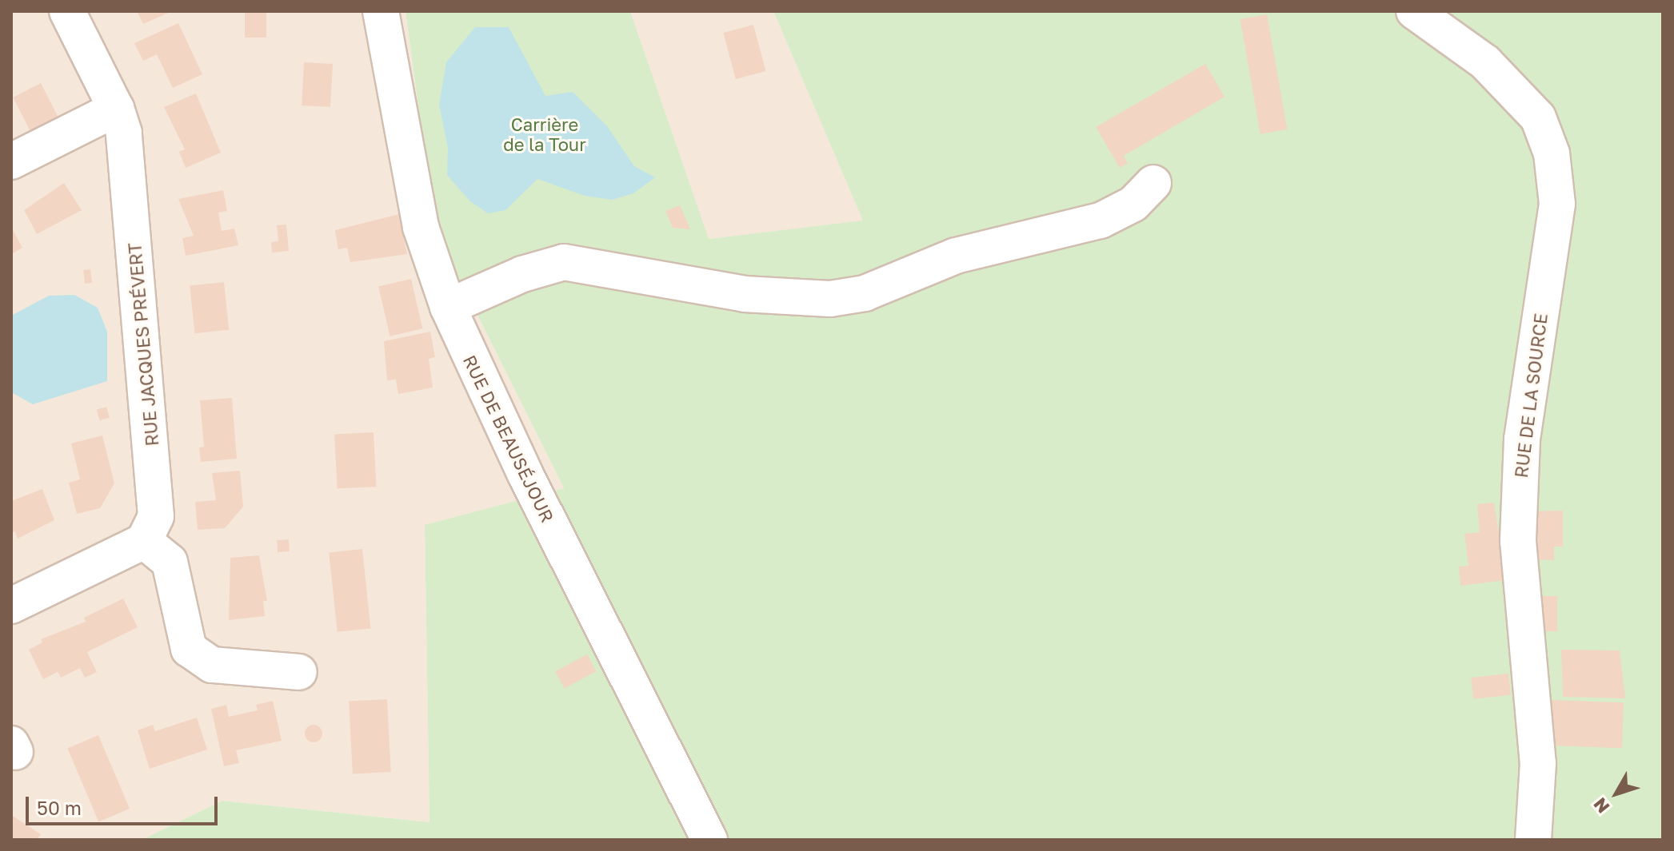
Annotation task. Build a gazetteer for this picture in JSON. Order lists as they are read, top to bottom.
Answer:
{
  "streets": {
    "street": ["RUE JACQUES PRÉVERT", "RUE DE LA SOURCE", "RUE DE BEAUSÉJOUR"]
  },
  "parks": ["Carrière de la Tour"],
  "scale_bar": "50 m",
  "north": "bottom left"
}
